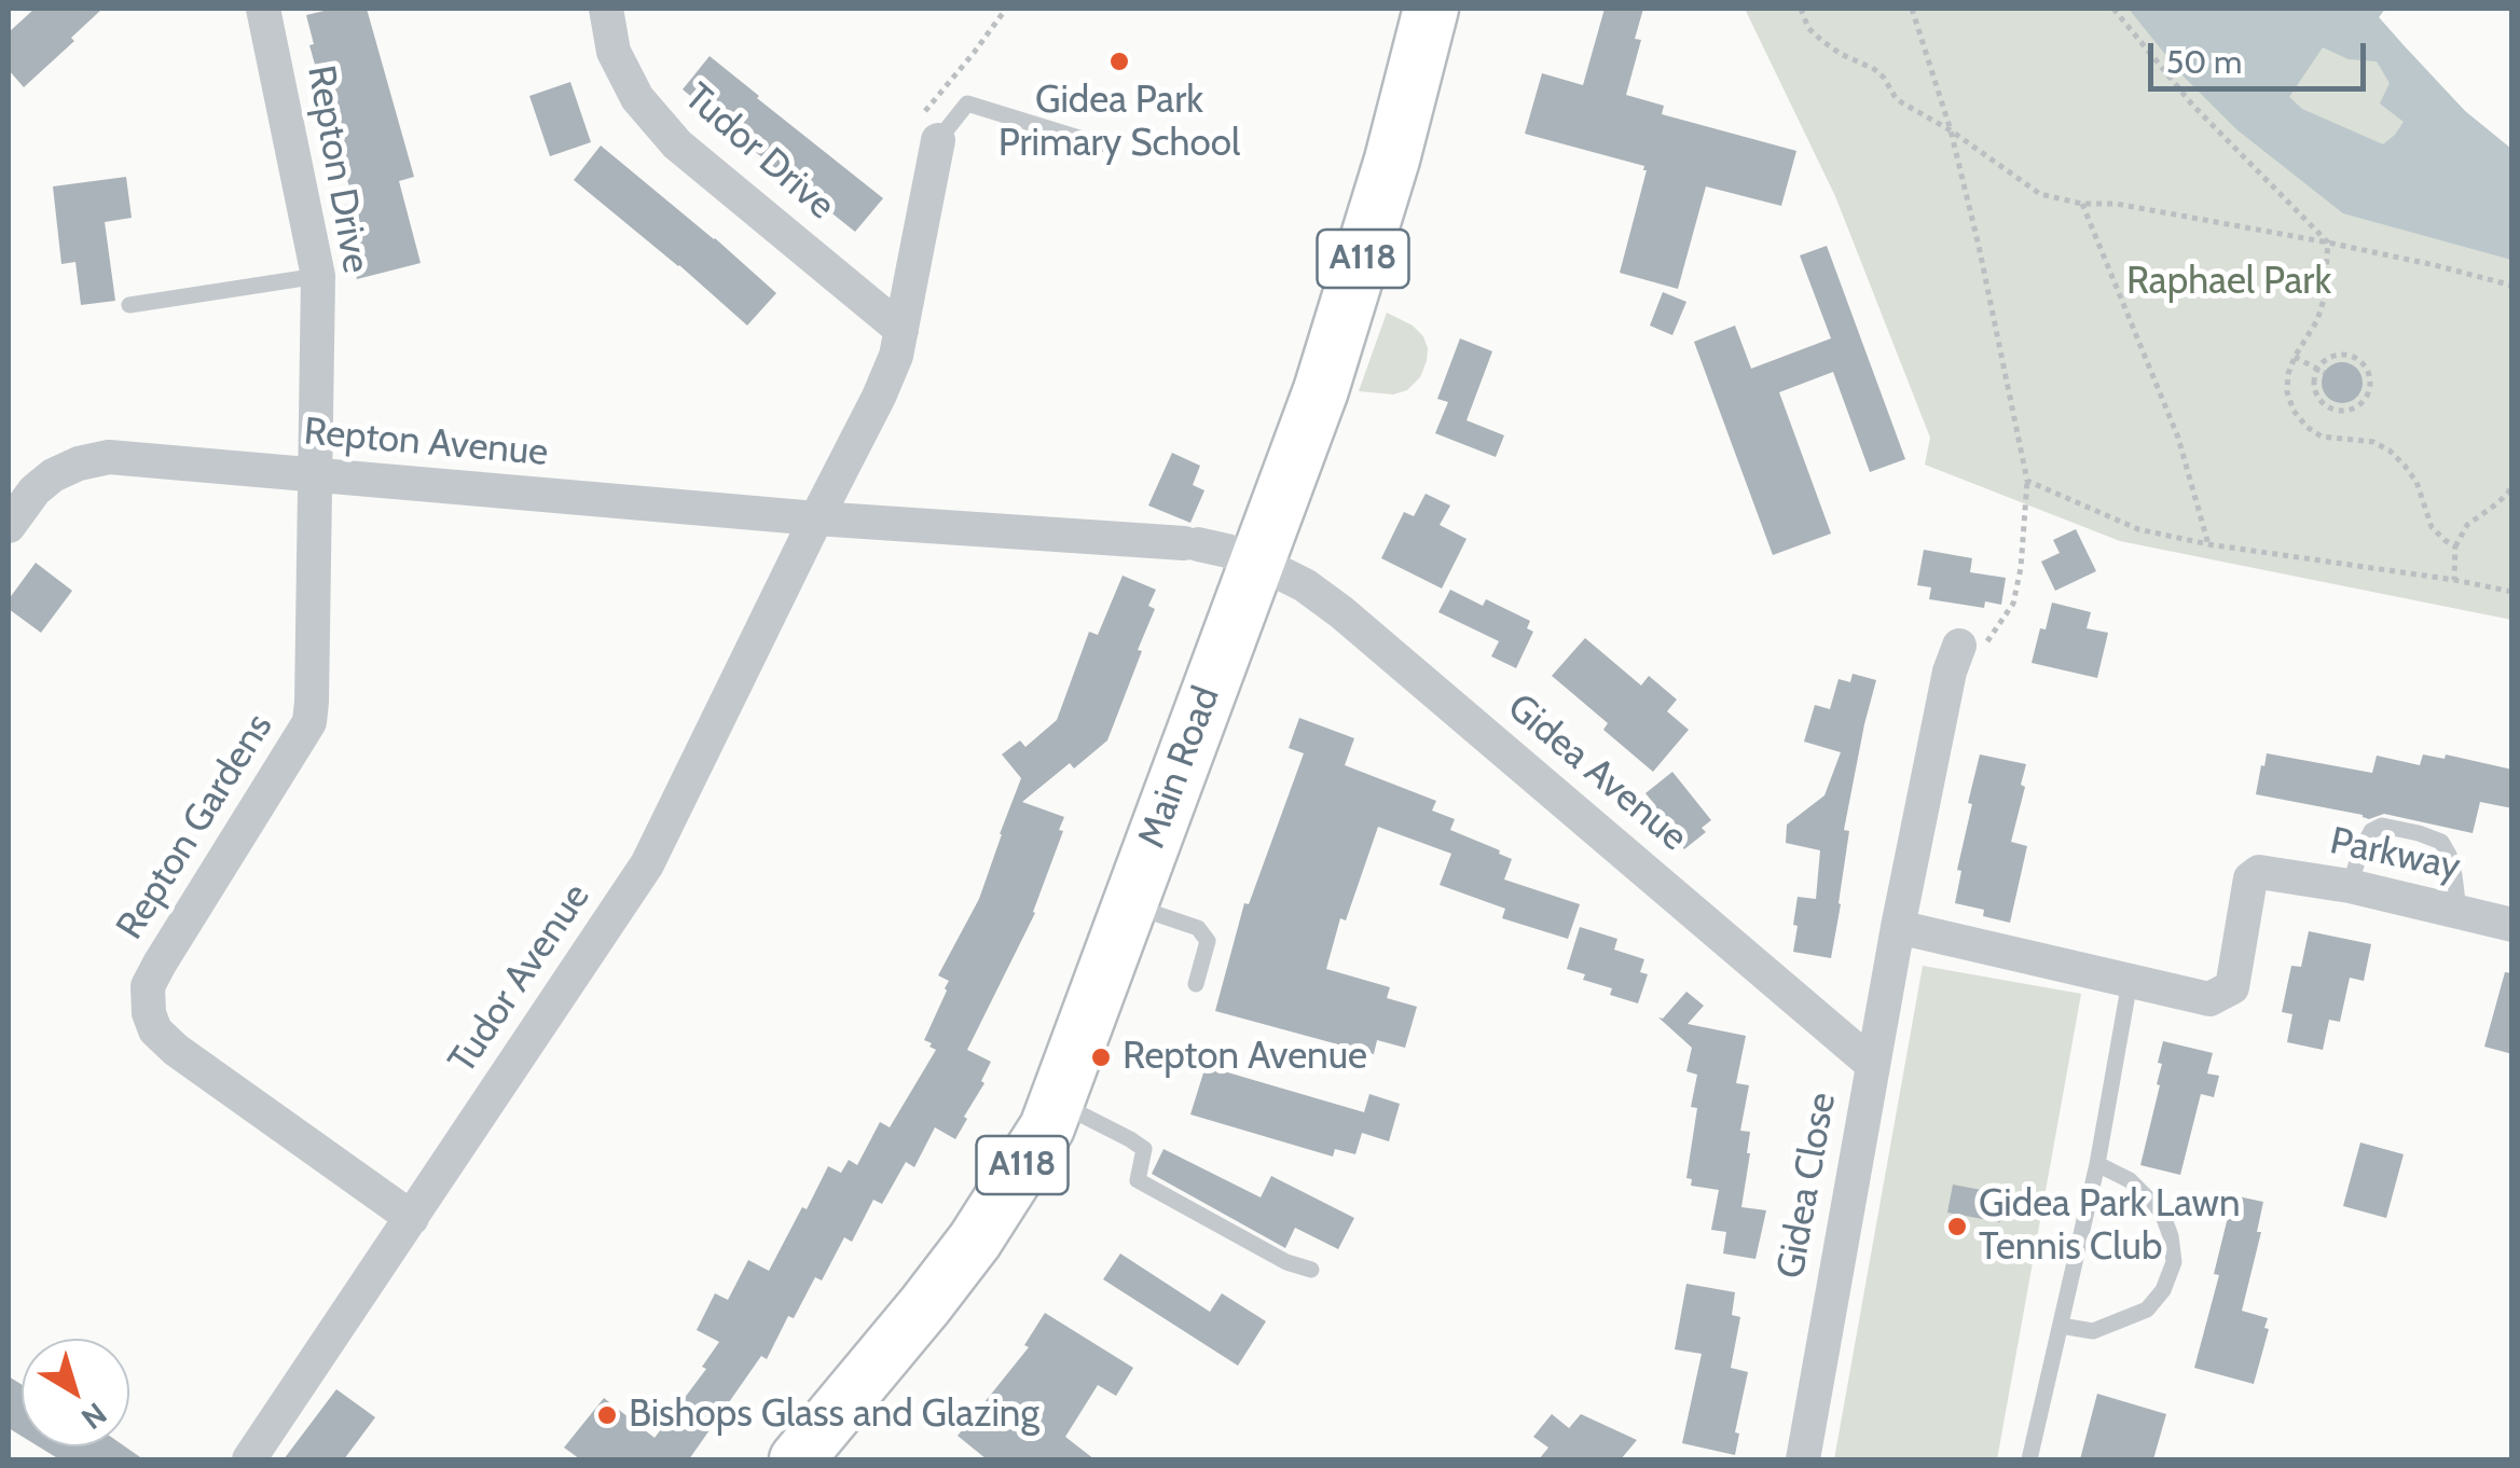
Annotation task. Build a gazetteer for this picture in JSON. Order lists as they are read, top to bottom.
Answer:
{
  "streets": {
    "main road": ["A118", "Main Road"],
    "street": [
      "Tudor Drive",
      "Repton Drive",
      "Repton Avenue",
      "Gidea Avenue",
      "Repton Gardens",
      "Parkway",
      "Tudor Avenue",
      "Gidea Close"
    ]
  },
  "crossings": [
    ["Tudor Drive", "Tudor Avenue"],
    ["Repton Drive", "Repton Avenue"],
    ["Repton Drive", "Repton Gardens"],
    ["Repton Avenue", "Main Road"],
    ["Repton Avenue", "Gidea Avenue"],
    ["Repton Avenue", "Repton Gardens"],
    ["Repton Avenue", "Tudor Avenue"],
    ["Main Road", "Gidea Avenue"],
    ["Gidea Avenue", "Gidea Close"],
    ["Repton Gardens", "Tudor Avenue"]
  ],
  "parks": ["Raphael Park"],
  "places": [
    "Gidea Park Primary School",
    "Repton Avenue",
    "Gidea Park Lawn Tennis Club",
    "Bishops Glass and Glazing"
  ],
  "scale_bar": "50 m",
  "north": "bottom right"
}
